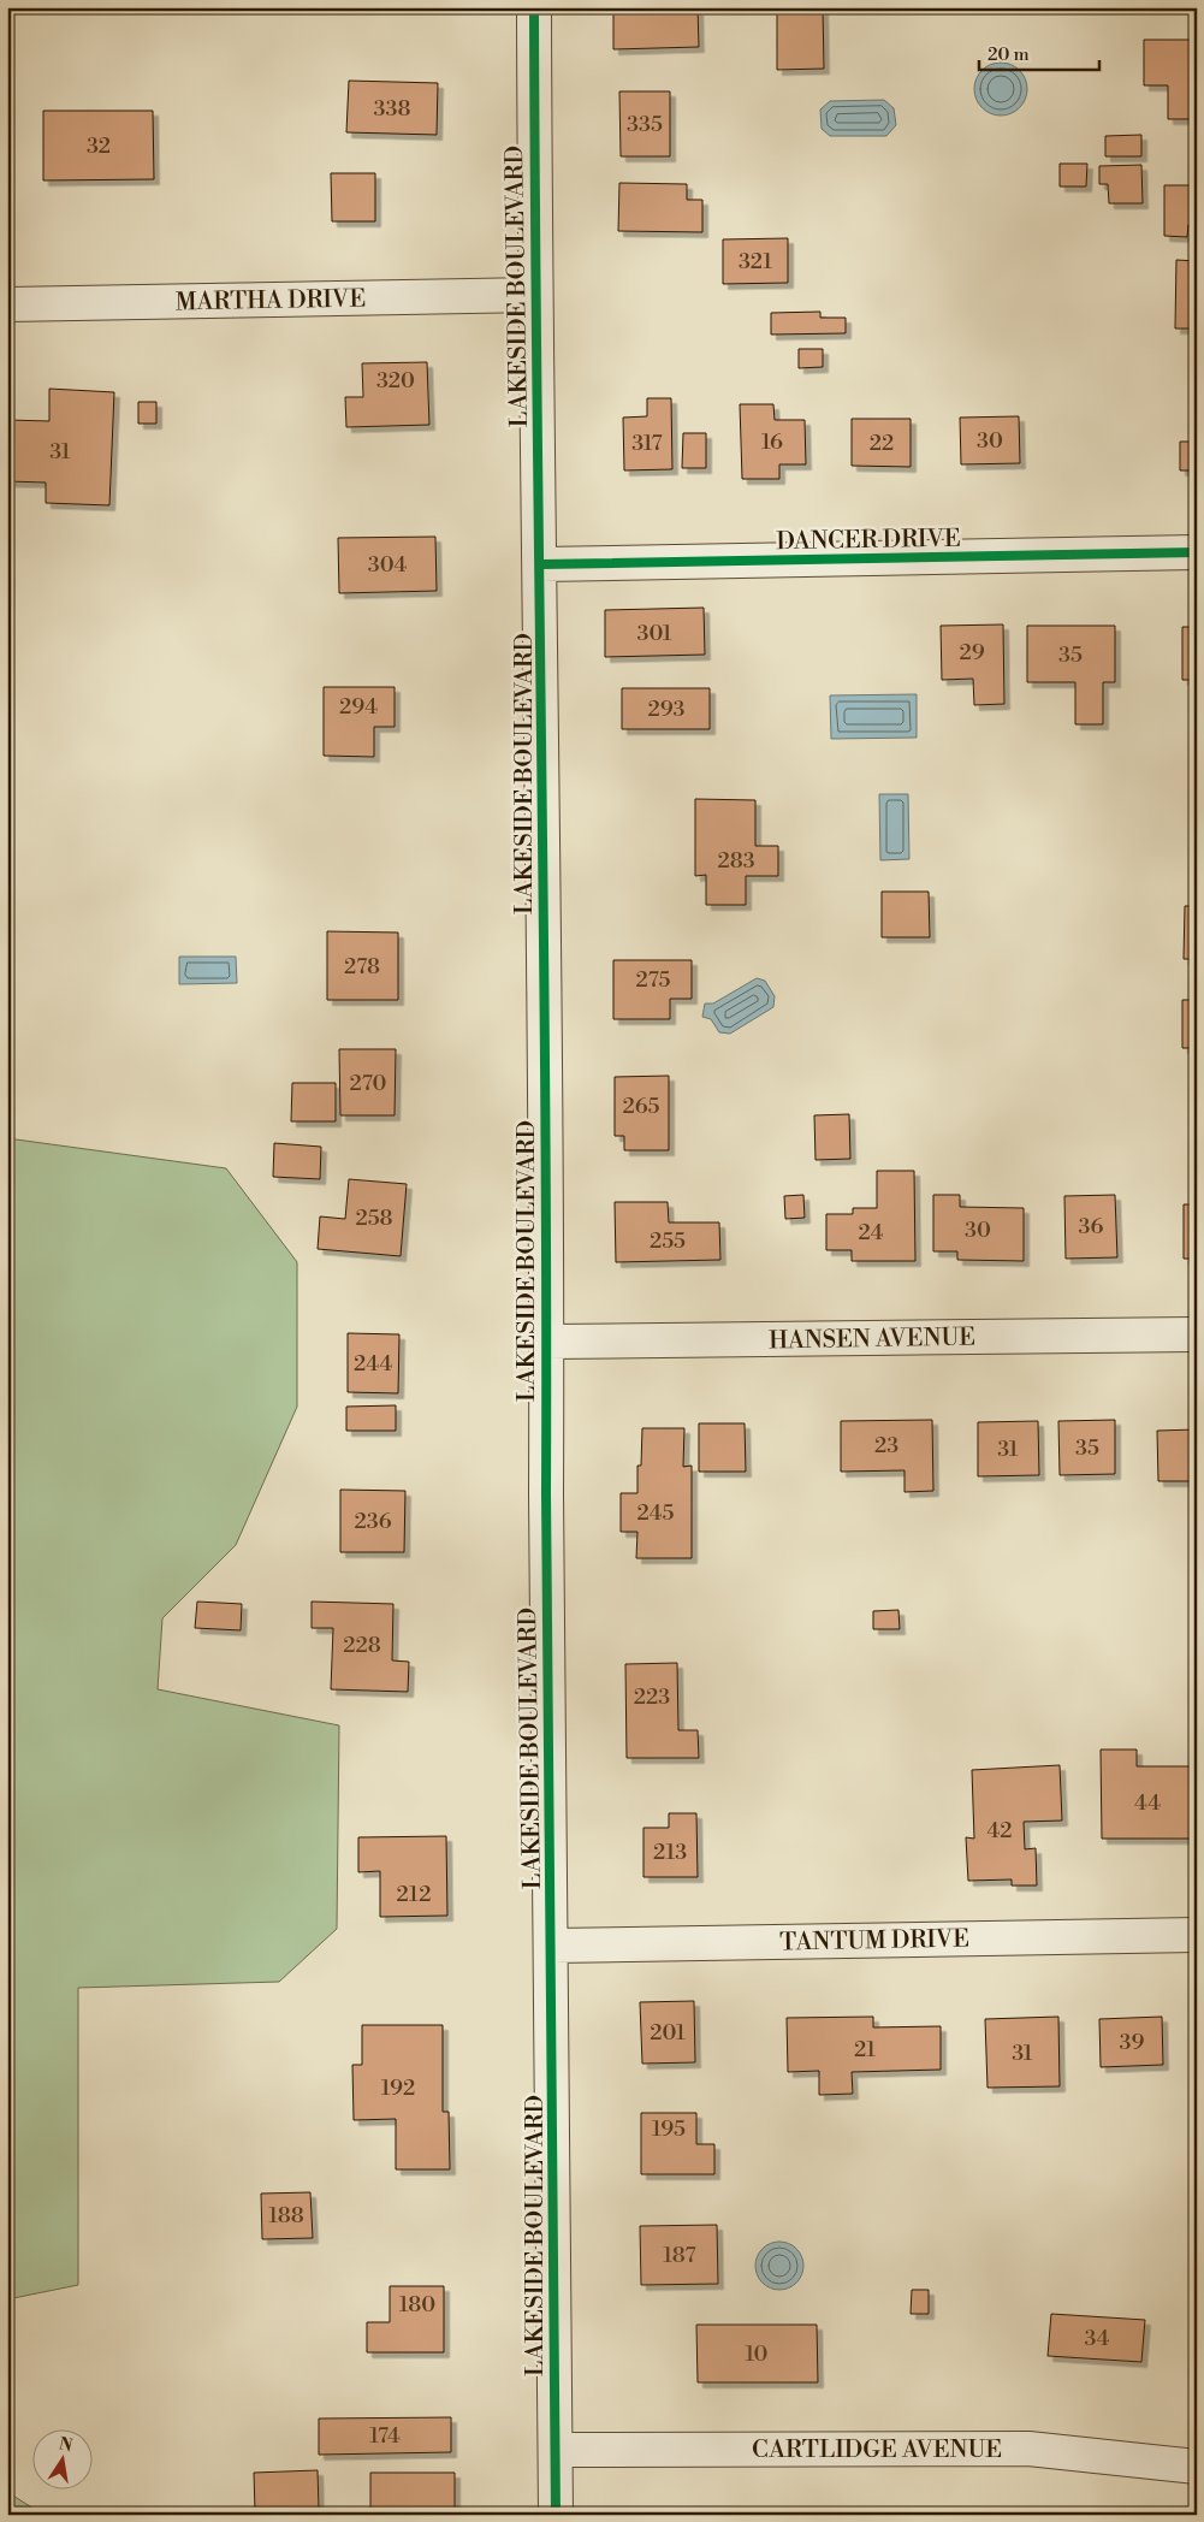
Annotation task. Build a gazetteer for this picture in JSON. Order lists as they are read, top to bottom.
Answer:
{
  "streets": {
    "street": [
      "LAKESIDE BOULEVARD",
      "MARTHA DRIVE",
      "DANCER DRIVE",
      "HANSEN AVENUE",
      "TANTUM DRIVE",
      "CARTLIDGE AVENUE"
    ]
  },
  "crossings": [
    ["LAKESIDE BOULEVARD", "MARTHA DRIVE"],
    ["LAKESIDE BOULEVARD", "DANCER DRIVE"],
    ["LAKESIDE BOULEVARD", "HANSEN AVENUE"],
    ["LAKESIDE BOULEVARD", "TANTUM DRIVE"],
    ["LAKESIDE BOULEVARD", "CARTLIDGE AVENUE"]
  ],
  "house_numbers": [
    "338",
    "335",
    "32",
    "321",
    "320",
    "30",
    "16",
    "317",
    "22",
    "31",
    "304",
    "301",
    "29",
    "35",
    "294",
    "293",
    "283",
    "278",
    "275",
    "270",
    "265",
    "258",
    "36",
    "30",
    "24",
    "255",
    "244",
    "23",
    "35",
    "31",
    "245",
    "236",
    "228",
    "223",
    "44",
    "42",
    "213",
    "212",
    "201",
    "39",
    "21",
    "31",
    "192",
    "195",
    "188",
    "187",
    "180",
    "34",
    "10",
    "174"
  ],
  "scale_bar": "20 m",
  "north": "top"
}
